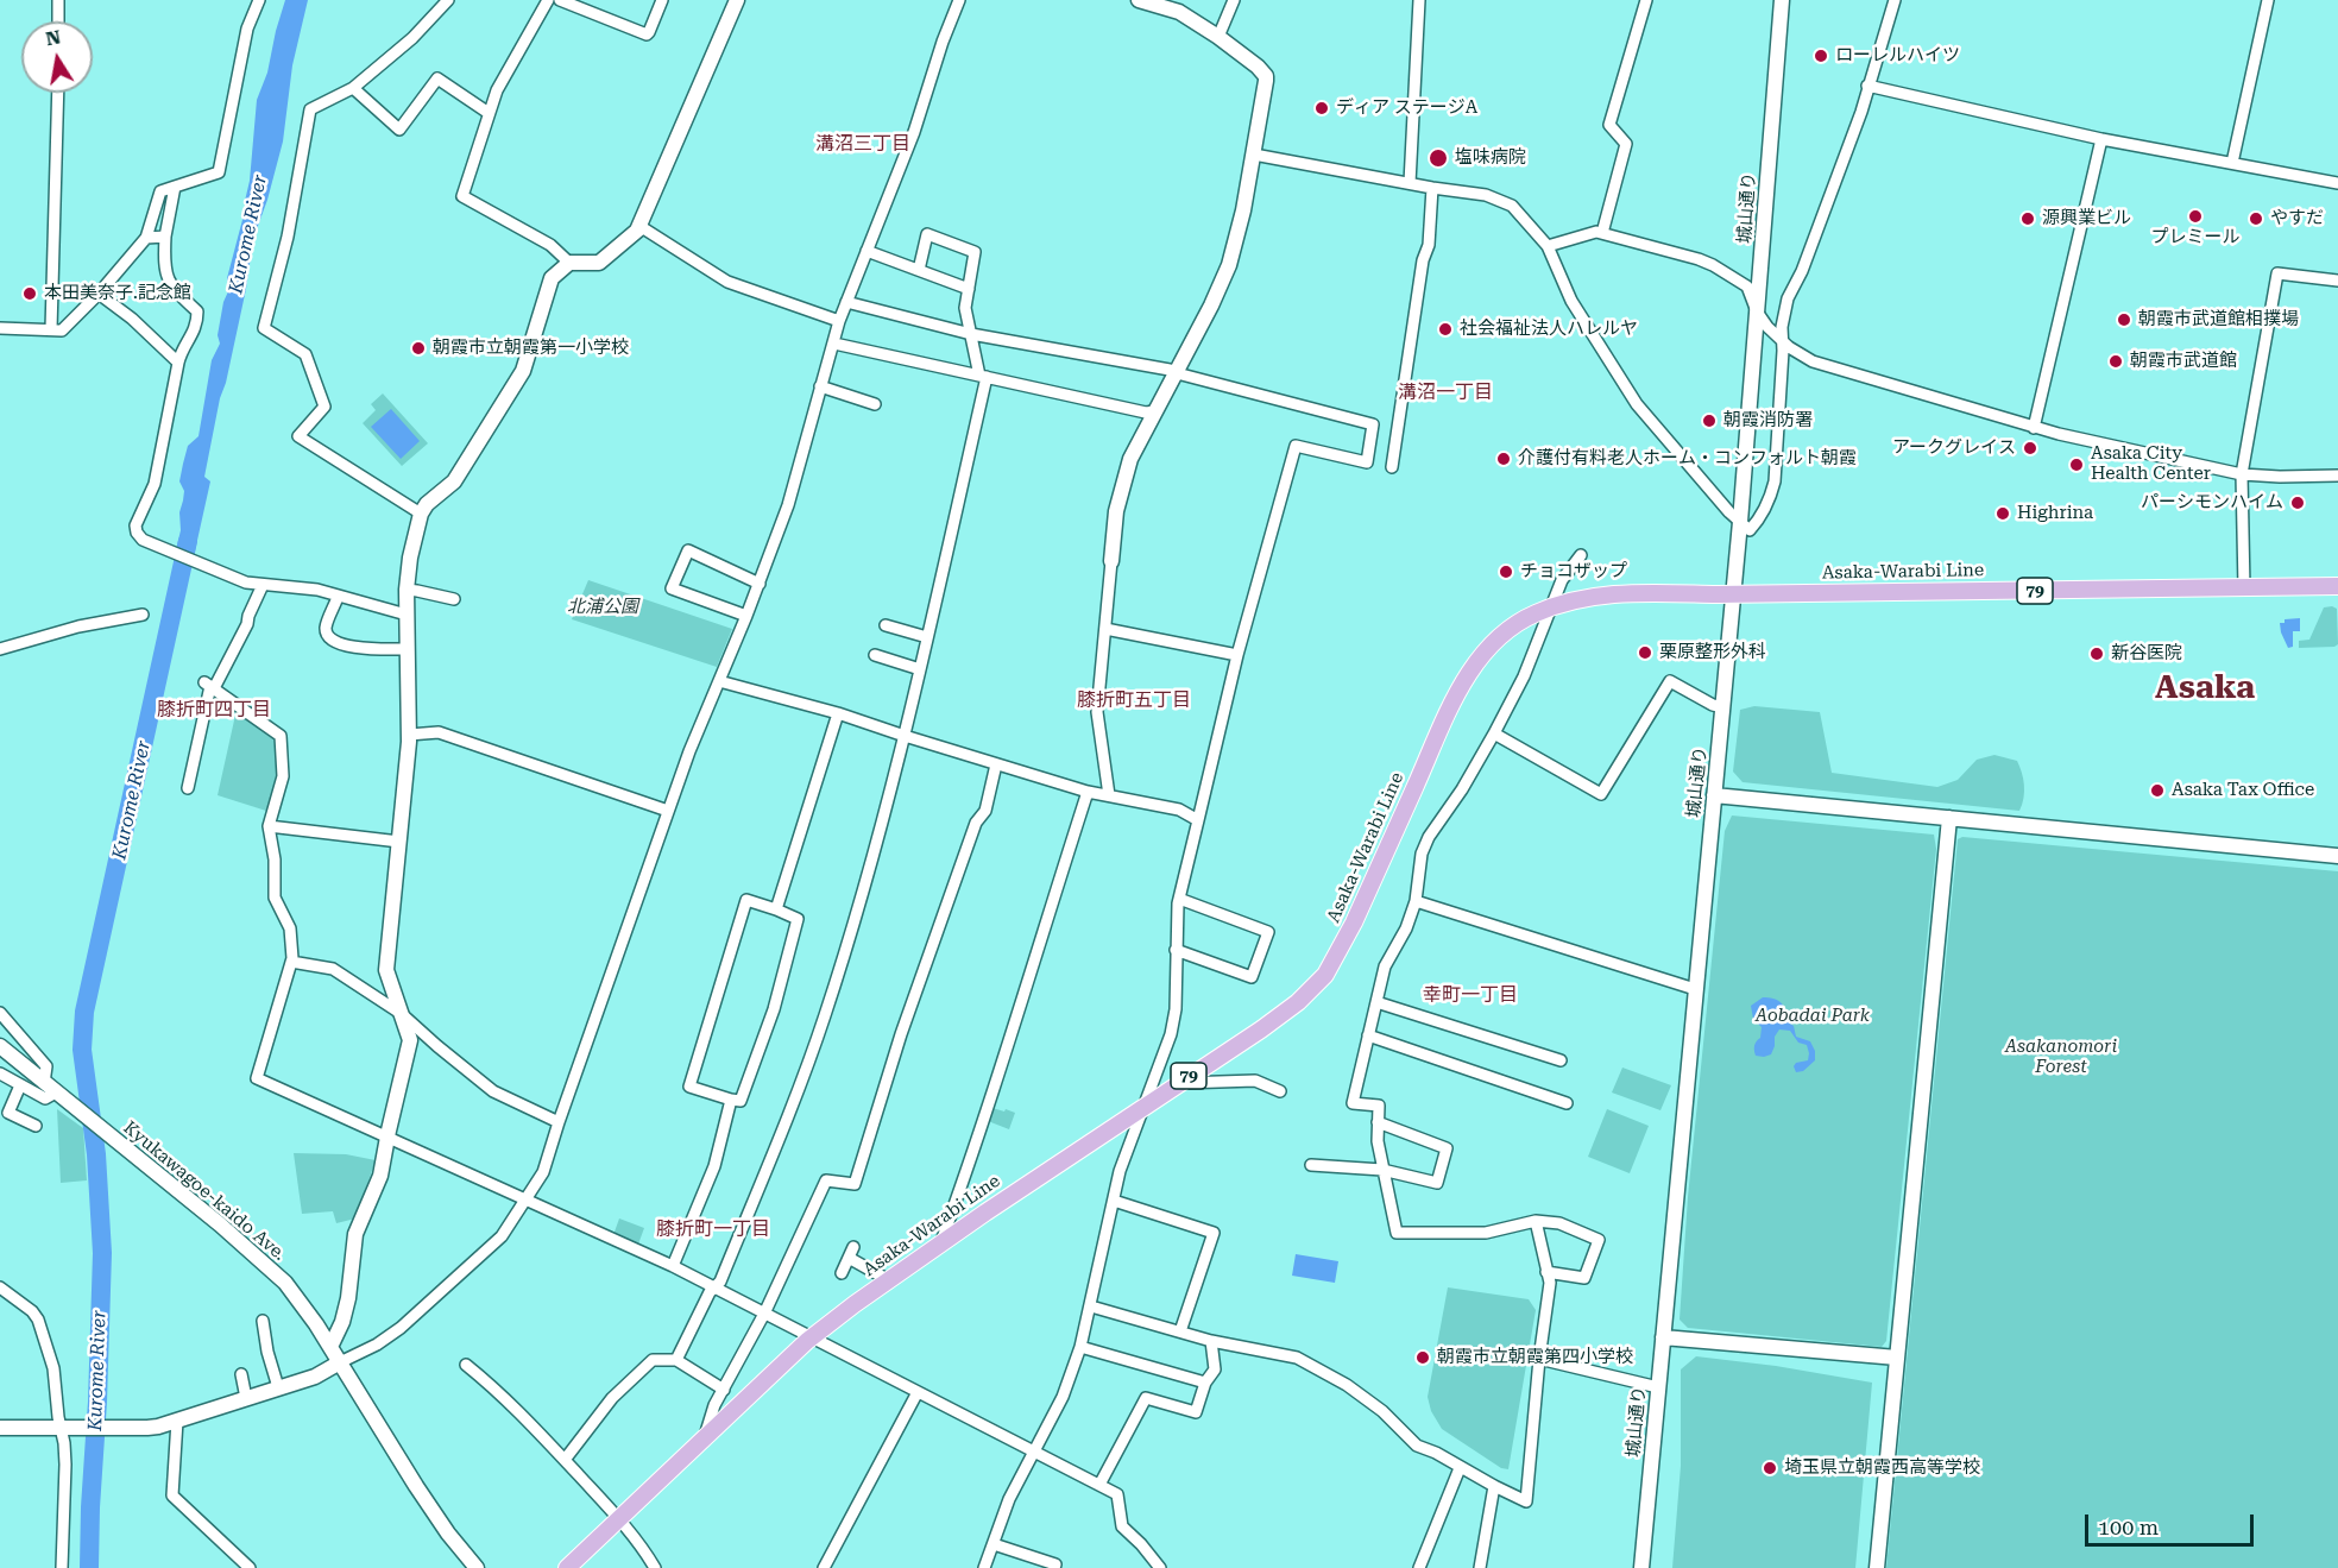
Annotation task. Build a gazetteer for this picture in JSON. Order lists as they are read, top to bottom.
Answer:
{
  "streets": {
    "main road": ["Asaka-Warabi Line", "79"],
    "street": ["城山通り", "Kyukawagoe-kaido Ave."]
  },
  "crossings": [
    ["城山通り", "Asaka-Warabi Line"]
  ],
  "districts": [
    "溝沼三丁目",
    "溝沼一丁目",
    "Asaka",
    "膝折町五丁目",
    "膝折町四丁目",
    "幸町一丁目",
    "膝折町一丁目"
  ],
  "water": ["Kurome River"],
  "parks": ["北浦公園", "Aobadai Park", "Asakanomori Forest"],
  "places": [
    "ローレルハイツ",
    "ディア ステージA",
    "塩味病院",
    "プレミール",
    "源興業ビル",
    "やすだ",
    "本田美奈子.記念館",
    "朝霞市武道館相撲場",
    "社会福祉法人ハレルヤ",
    "朝霞市立朝霞第一小学校",
    "朝霞市武道館",
    "朝霞消防署",
    "アークグレイス",
    "介護付有料老人ホーム・コンフォルト朝霞",
    "Asaka City Health Center",
    "パーシモンハイム",
    "Highrina",
    "チョコザップ",
    "栗原整形外科",
    "新谷医院",
    "Asaka Tax Office",
    "朝霞市立朝霞第四小学校",
    "埼玉県立朝霞西高等学校"
  ],
  "scale_bar": "100 m",
  "north": "top"
}
